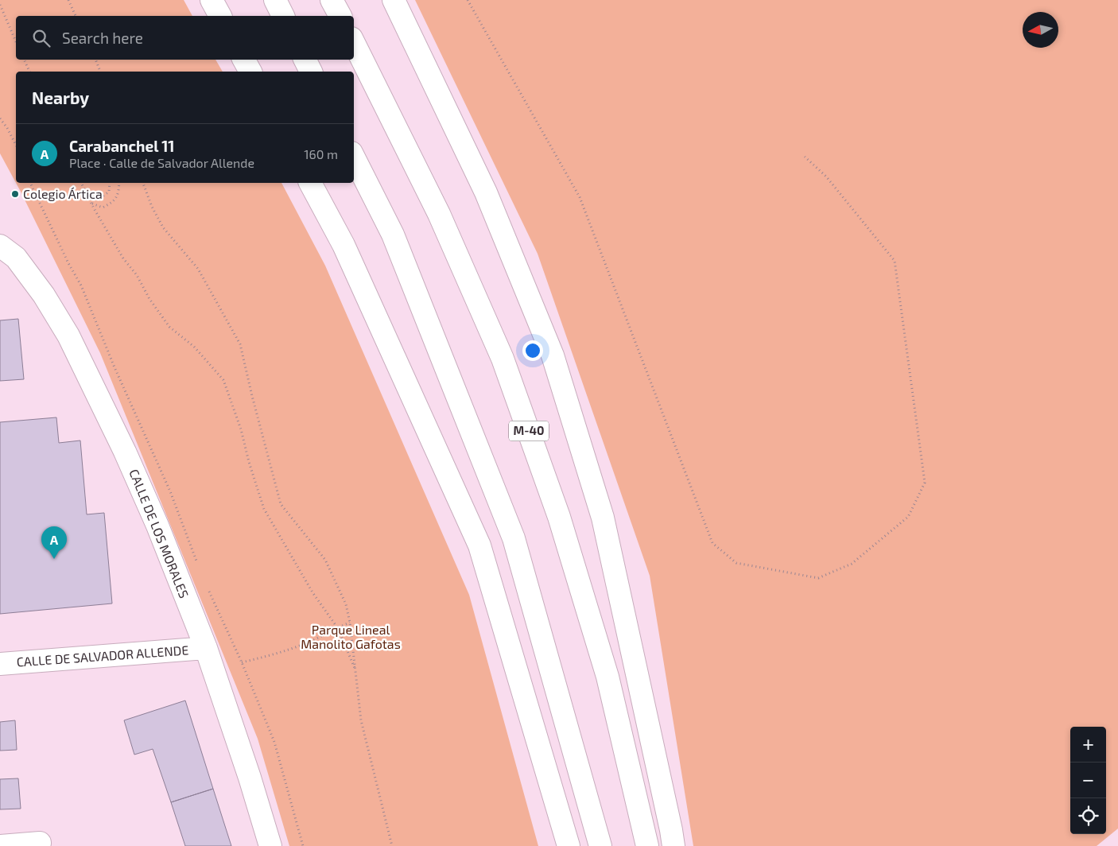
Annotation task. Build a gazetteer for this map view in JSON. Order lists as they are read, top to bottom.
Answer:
{
  "streets": {
    "main road": ["M-40", "CALLE DE LOS MORALES", "CALLE DE SALVADOR ALLENDE"]
  },
  "crossings": [
    ["CALLE DE LOS MORALES", "CALLE DE SALVADOR ALLENDE"]
  ],
  "parks": ["Parque Lineal Manolito Gafotas"],
  "places": ["Colegio Ártica"],
  "north": "left",
  "page": {
    "search": "Search here",
    "heading": "Nearby",
    "list": [
      {
        "mark": "A",
        "name": "Carabanchel 11",
        "note": "Place · Calle de Salvador Allende",
        "value": "160 m"
      }
    ],
    "pins": "A",
    "map_buttons": ["+", "−"]
  }
}
